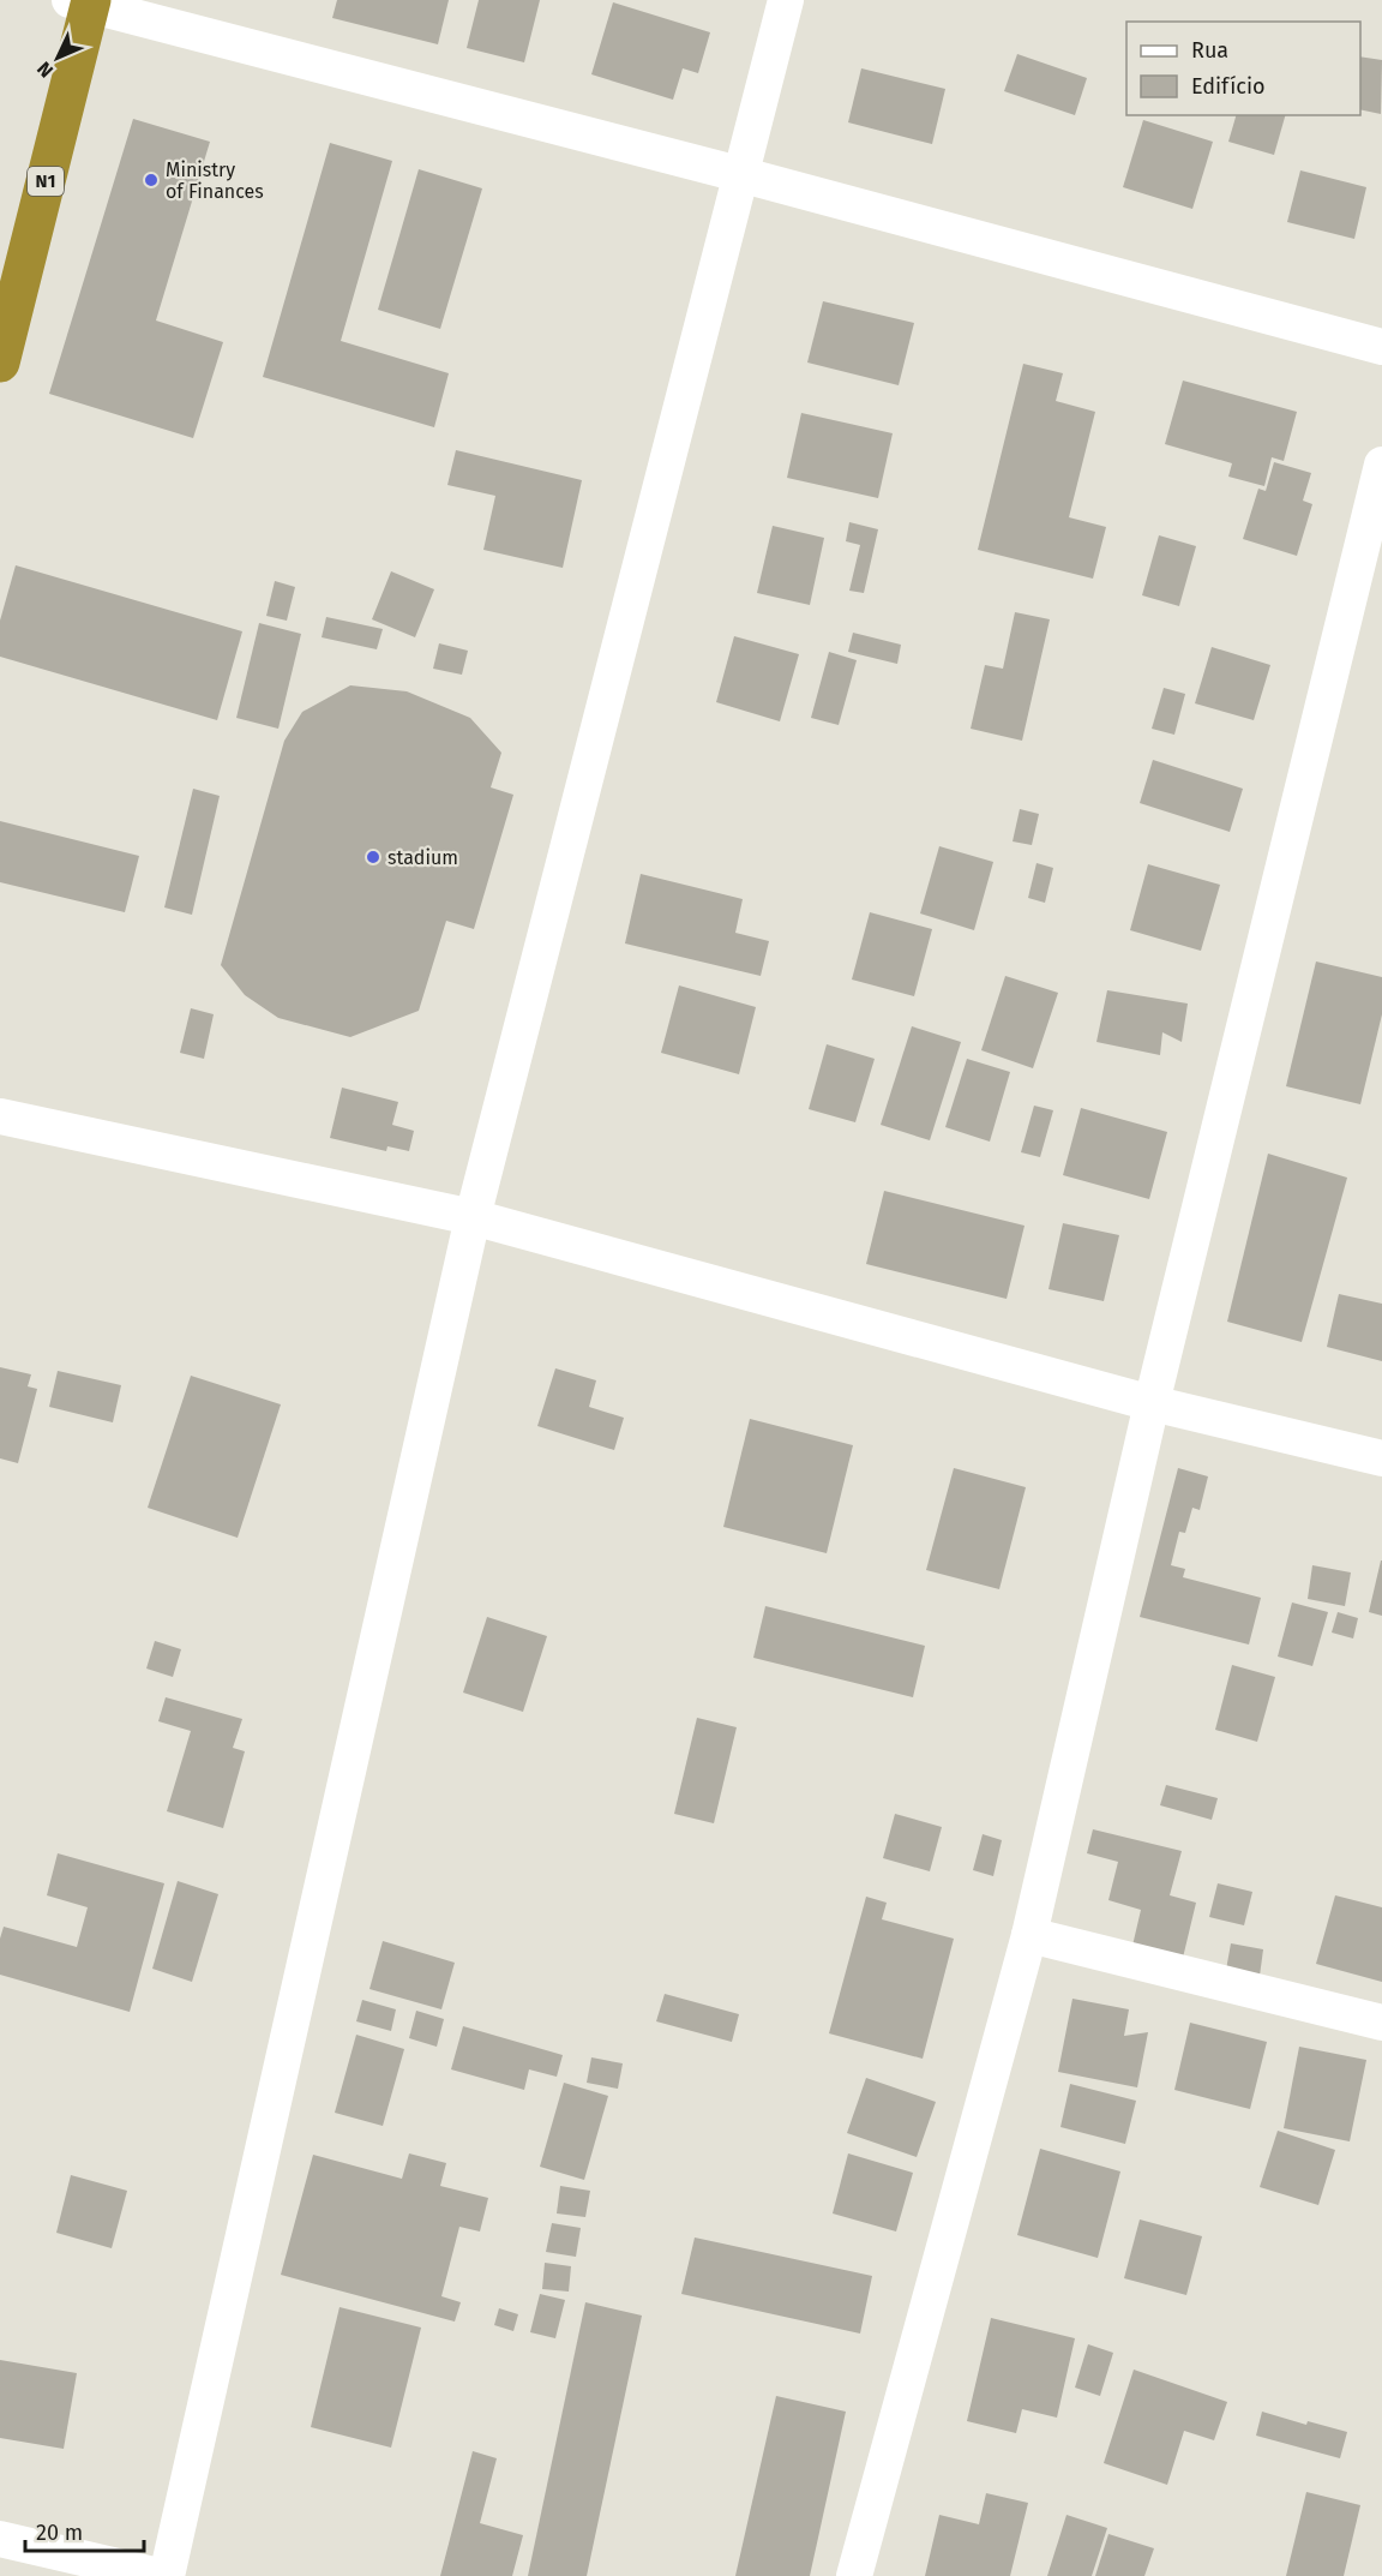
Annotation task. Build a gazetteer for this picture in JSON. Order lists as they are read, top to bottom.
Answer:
{
  "streets": {
    "highway": ["N1"]
  },
  "places": ["Ministry of Finances", "stadium"],
  "legend": ["Rua", "Edifício"],
  "scale_bar": "20 m",
  "north": "bottom left"
}
